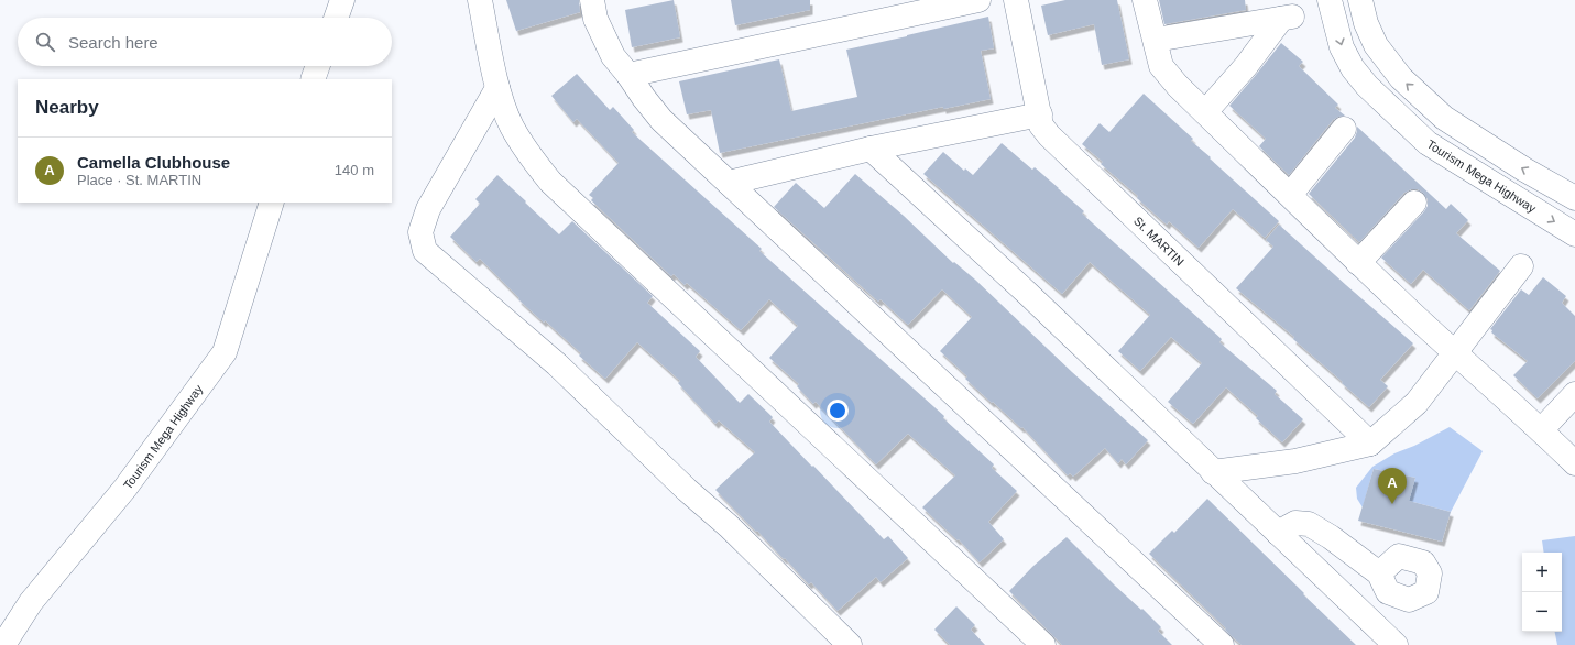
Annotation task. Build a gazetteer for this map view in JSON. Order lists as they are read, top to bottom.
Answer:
{
  "streets": {
    "street": ["Tourism Mega Highway", "St. MARTIN"]
  },
  "page": {
    "search": "Search here",
    "heading": "Nearby",
    "list": [
      {
        "mark": "A",
        "name": "Camella Clubhouse",
        "note": "Place · St. MARTIN",
        "value": "140 m"
      }
    ],
    "pins": "A",
    "map_buttons": ["+", "−"]
  }
}
